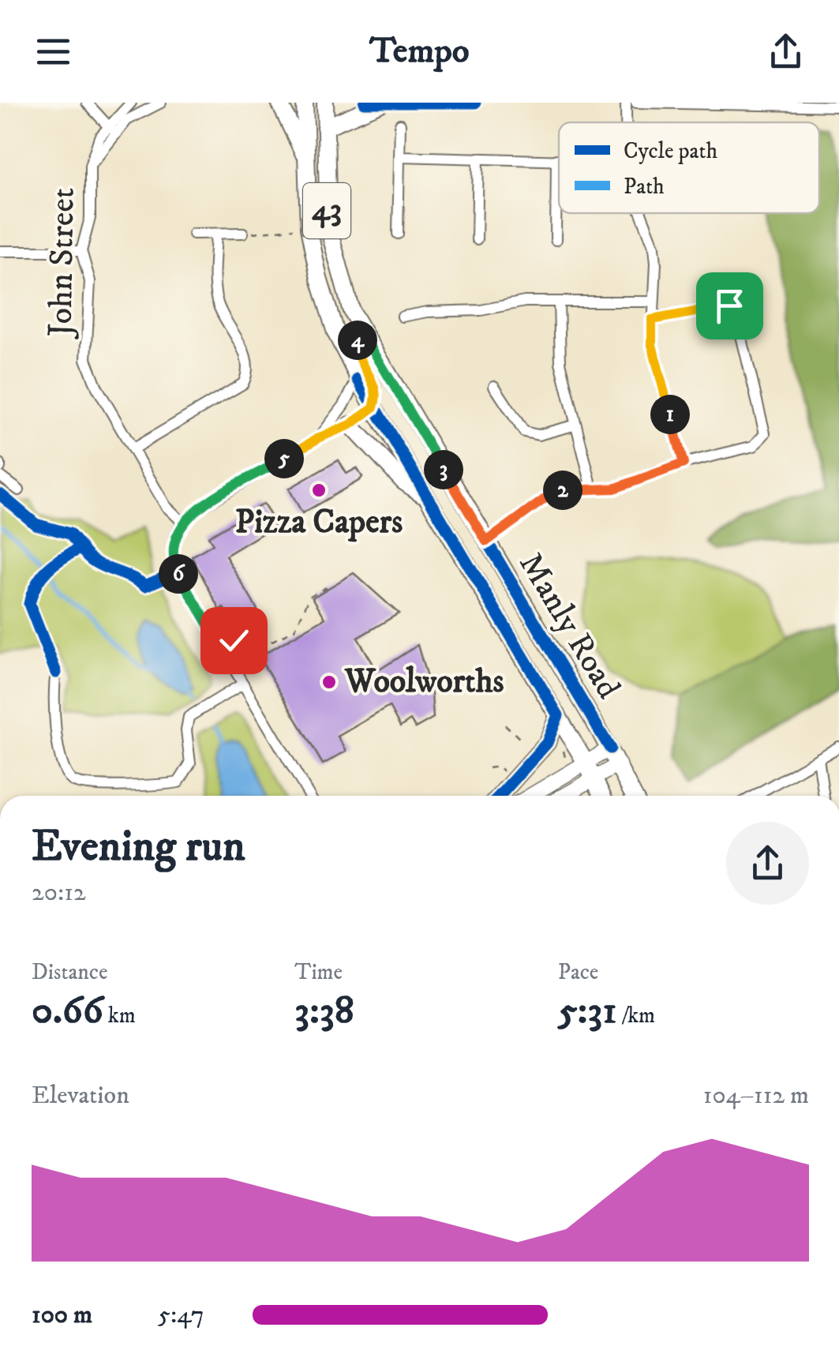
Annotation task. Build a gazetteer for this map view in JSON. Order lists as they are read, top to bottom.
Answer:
{
  "streets": {
    "main road": ["43", "Manly Road"],
    "street": ["John Street"]
  },
  "places": ["Pizza Capers", "Woolworths"],
  "legend": ["Cycle path", "Path"],
  "page": {
    "header": "Tempo",
    "pins": [
      "4",
      "1",
      "5",
      "3",
      "2",
      "6"
    ],
    "heading": ["Evening run", "20:12"],
    "stats": [
      ["Distance", "0.66 km"],
      ["Time", "3:38"],
      ["Pace", "5:31 /km"]
    ],
    "chart": ["Elevation", "104–112 m"],
    "list": [
      {
        "name": "100 m",
        "note": "5:47"
      }
    ]
  }
}
